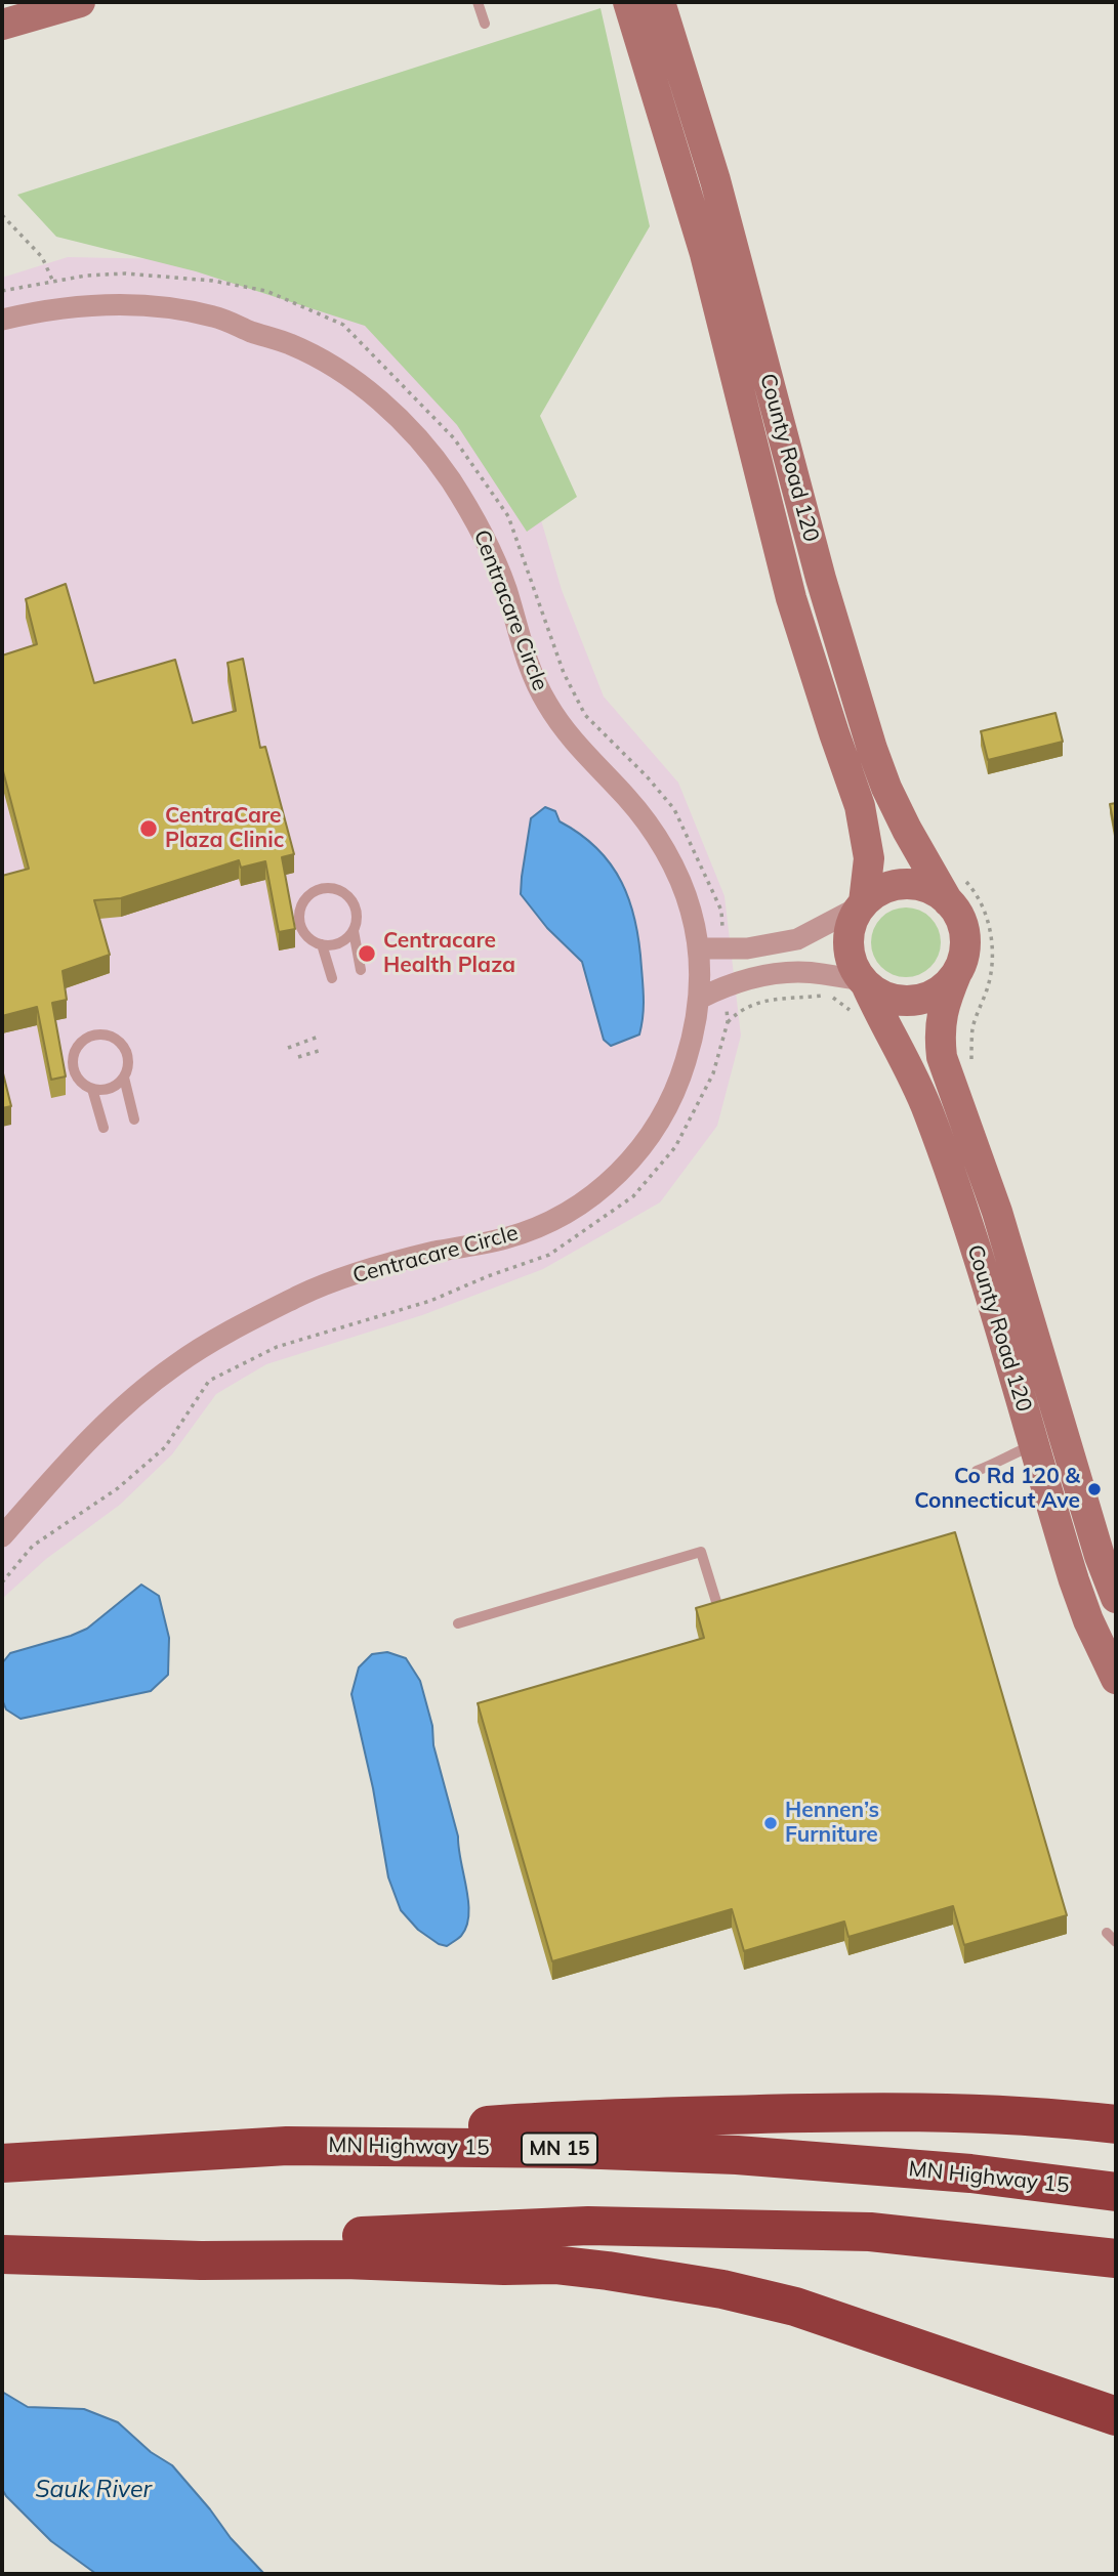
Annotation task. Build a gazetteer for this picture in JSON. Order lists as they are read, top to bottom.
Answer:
{
  "streets": {
    "highway": ["MN Highway 15", "MN 15"],
    "street": ["County Road 120", "Centracare Circle"]
  },
  "water": ["Sauk River"],
  "places": [
    "CentraCare Plaza Clinic",
    "Centracare Health Plaza",
    "Co Rd 120 & Connecticut Ave",
    "Hennen’s Furniture"
  ]
}
